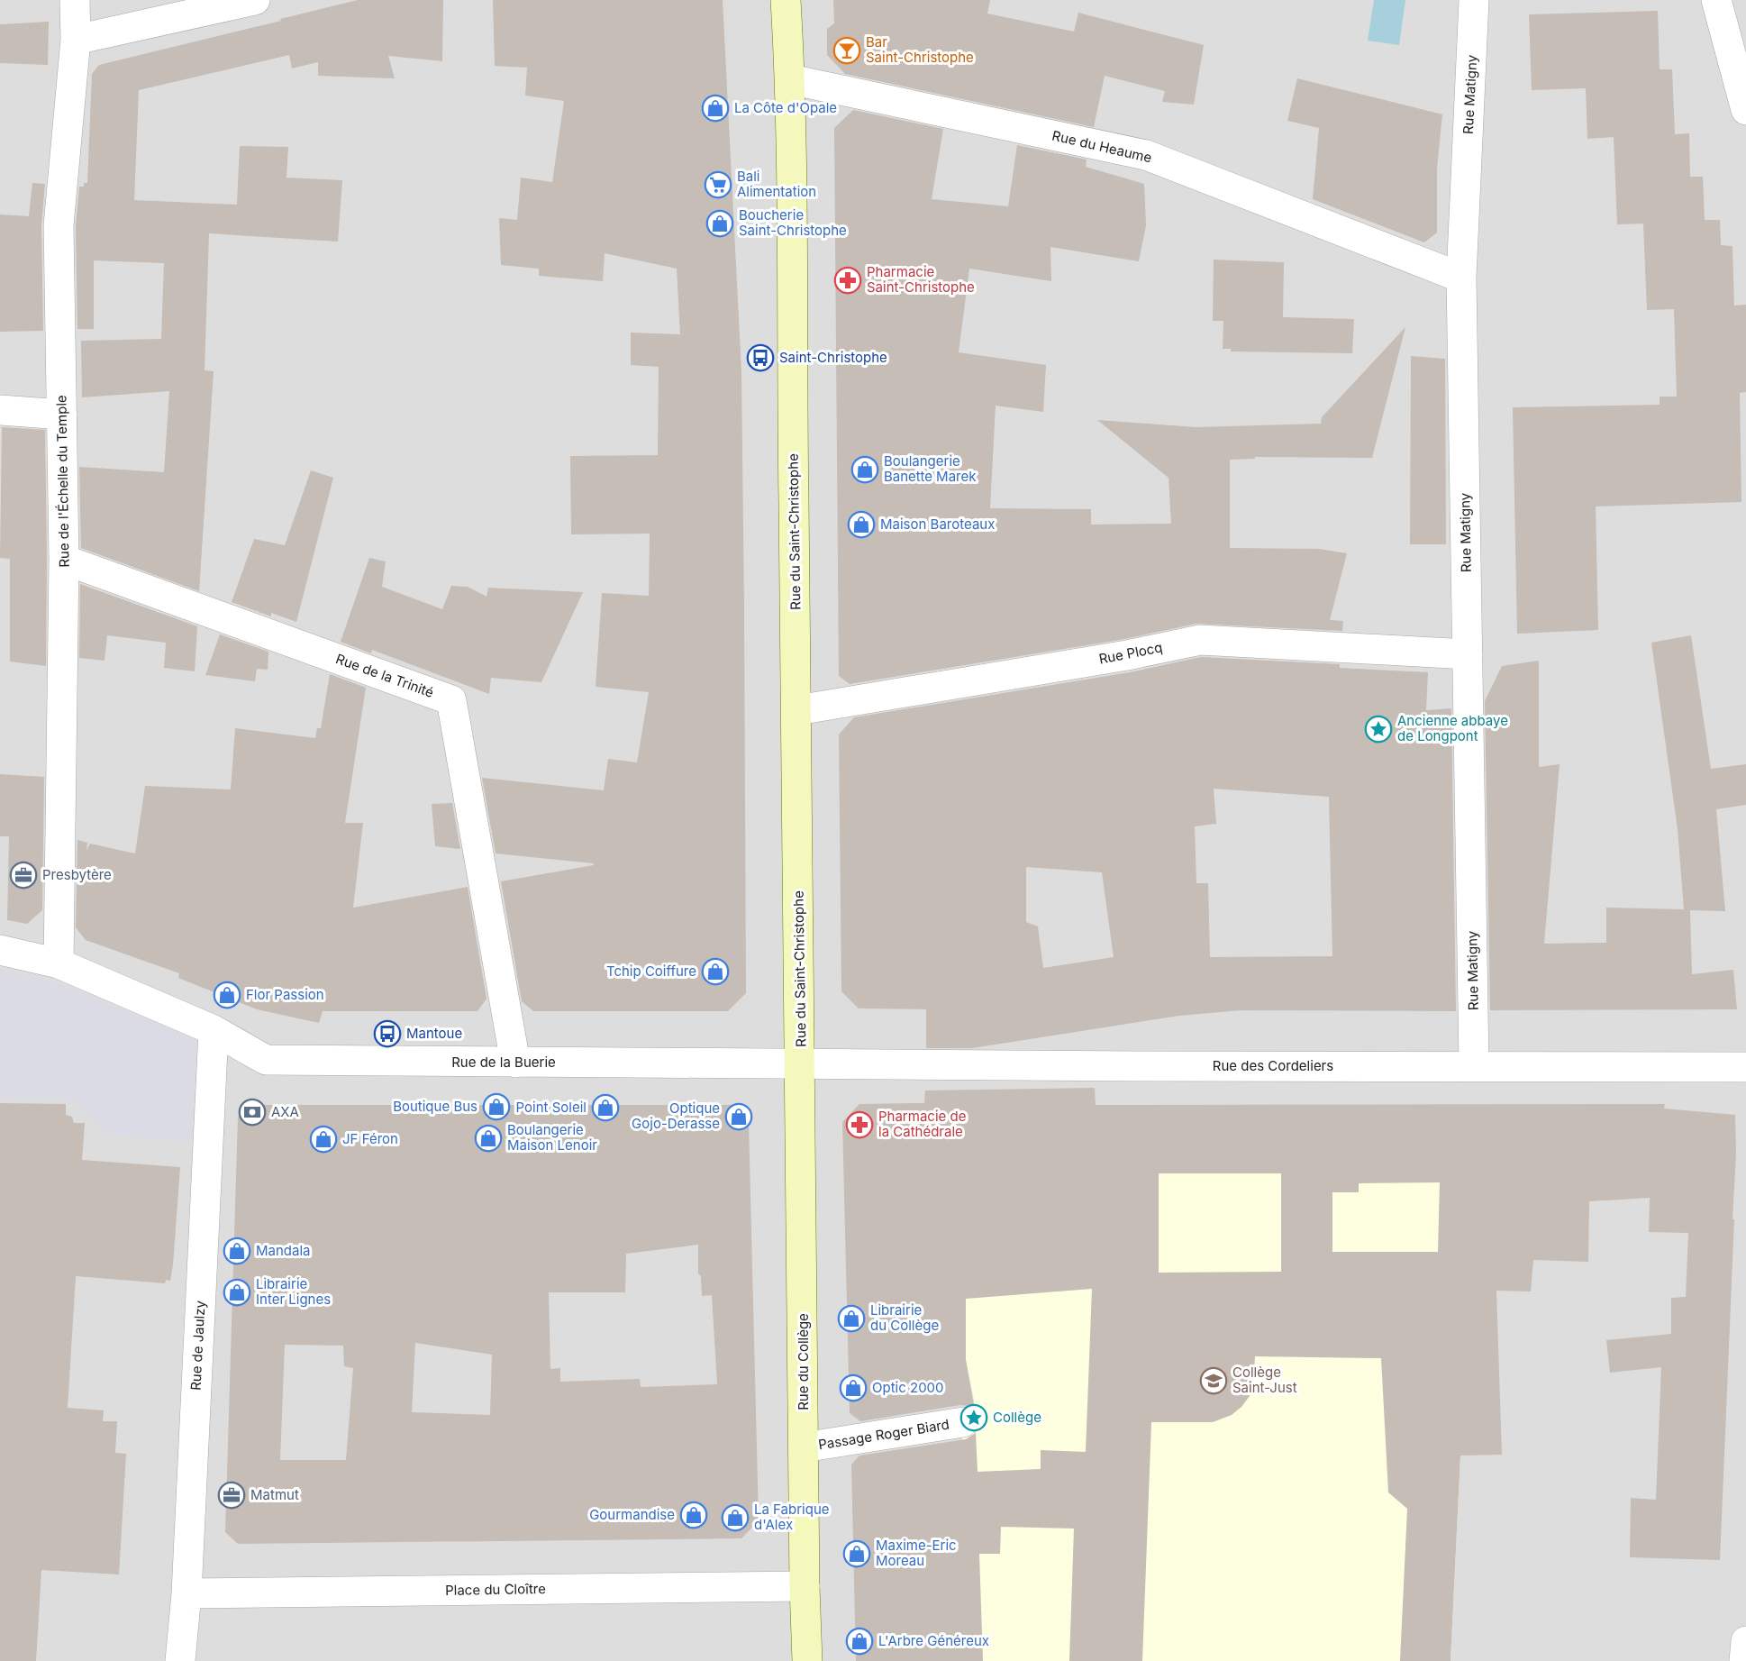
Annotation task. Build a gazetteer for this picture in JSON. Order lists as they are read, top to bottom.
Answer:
{
  "streets": {
    "main road": ["Rue du Saint-Christophe", "Rue du Collège"],
    "street": [
      "Rue Matigny",
      "Rue du Heaume",
      "Rue de l'Échelle du Temple",
      "Rue Plocq",
      "Rue de la Trinité",
      "Rue de la Buerie",
      "Rue des Cordeliers",
      "Rue de Jaulzy",
      "Passage Roger Biard",
      "Place du Cloître"
    ]
  },
  "crossings": [
    ["Rue Matigny", "Rue du Heaume"],
    ["Rue Matigny", "Rue Plocq"],
    ["Rue Matigny", "Rue des Cordeliers"],
    ["Rue du Heaume", "Rue du Saint-Christophe"],
    ["Rue de l'Échelle du Temple", "Rue de la Trinité"],
    ["Rue de l'Échelle du Temple", "Rue de la Buerie"],
    ["Rue du Saint-Christophe", "Rue Plocq"],
    ["Rue du Saint-Christophe", "Rue de la Buerie"],
    ["Rue du Saint-Christophe", "Rue des Cordeliers"],
    ["Rue du Saint-Christophe", "Rue du Collège"],
    ["Rue de la Trinité", "Rue de la Buerie"],
    ["Rue de la Buerie", "Rue des Cordeliers"],
    ["Rue de la Buerie", "Rue de Jaulzy"],
    ["Rue de la Buerie", "Rue du Collège"],
    ["Rue des Cordeliers", "Rue du Collège"],
    ["Rue de Jaulzy", "Place du Cloître"],
    ["Rue du Collège", "Passage Roger Biard"],
    ["Rue du Collège", "Place du Cloître"]
  ],
  "places": {
    "bar": ["Bar Saint-Christophe"],
    "shop": [
      "La Côte d'Opale",
      "Boucherie Saint-Christophe",
      "Boulangerie Banette Marek",
      "Maison Baroteaux",
      "Tchip Coiffure",
      "Flor Passion",
      "Boutique Bus",
      "Point Soleil",
      "Optique Gojo-Derasse",
      "Boulangerie Maison Lenoir",
      "JF Féron",
      "Mandala",
      "Librairie Inter Lignes",
      "Librairie du Collège",
      "Optic 2000",
      "Gourmandise",
      "La Fabrique d'Alex",
      "Maxime-Eric Moreau",
      "L'Arbre Généreux"
    ],
    "supermarket": ["Bali Alimentation"],
    "pharmacy": ["Pharmacie Saint-Christophe", "Pharmacie de la Cathédrale"],
    "bus stop": ["Saint-Christophe", "Mantoue"],
    "place": ["Ancienne abbaye de Longpont", "Collège"],
    "office": ["Presbytère", "Matmut"],
    "bank": ["AXA"],
    "school or university": ["Collège Saint-Just"]
  }
}
